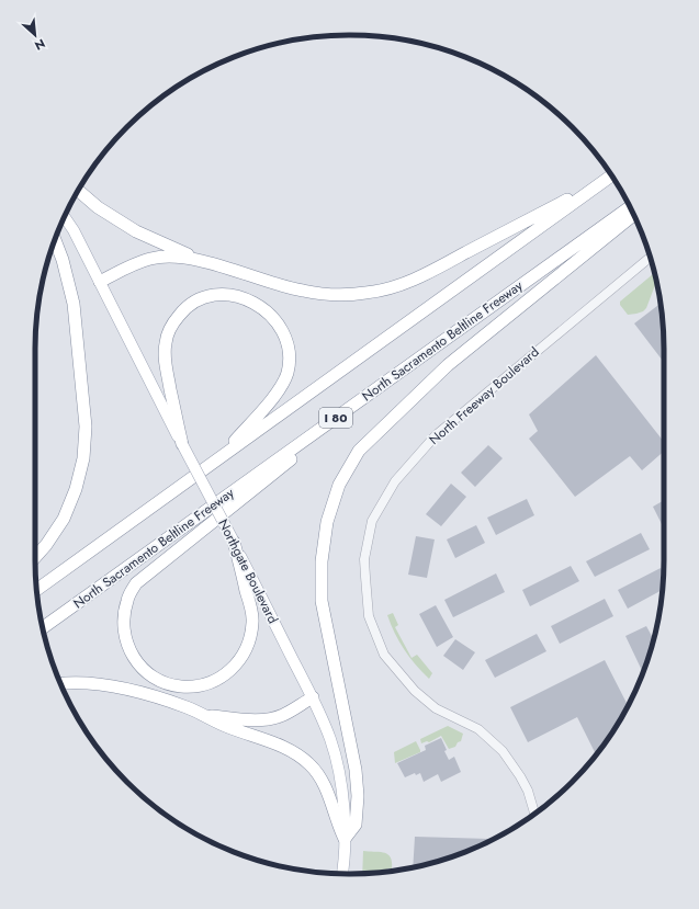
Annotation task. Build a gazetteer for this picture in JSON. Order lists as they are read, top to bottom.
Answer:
{
  "streets": {
    "highway": ["North Sacramento Beltline Freeway", "I 80"],
    "main road": ["Northgate Boulevard"],
    "street": ["North Freeway Boulevard"]
  },
  "north": "bottom right"
}
